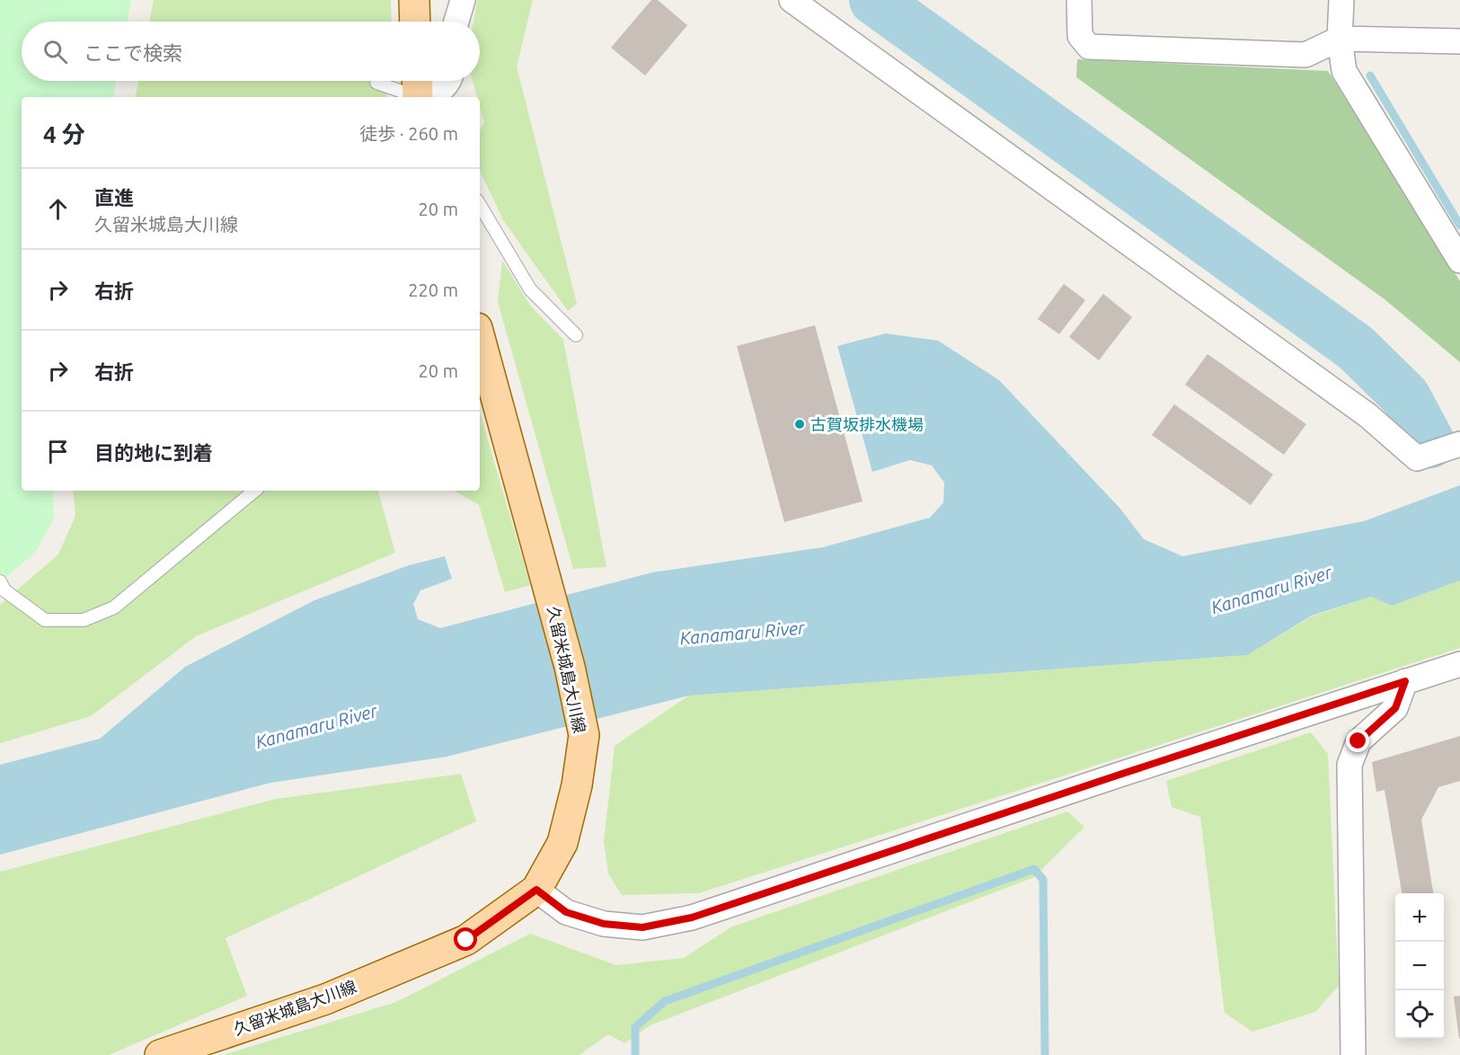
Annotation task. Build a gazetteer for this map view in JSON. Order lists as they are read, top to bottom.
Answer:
{
  "streets": {
    "main road": ["久留米城島大川線"]
  },
  "water": ["Kanamaru River"],
  "places": ["古賀坂排水機場"],
  "page": {
    "search": "ここで検索",
    "heading": ["4 分", "徒歩 · 260 m"],
    "list": [
      ["直進", "久留米城島大川線", "20 m"],
      ["右折", "220 m"],
      ["右折", "20 m"],
      "目的地に到着"
    ],
    "map_buttons": ["+", "−"]
  }
}
